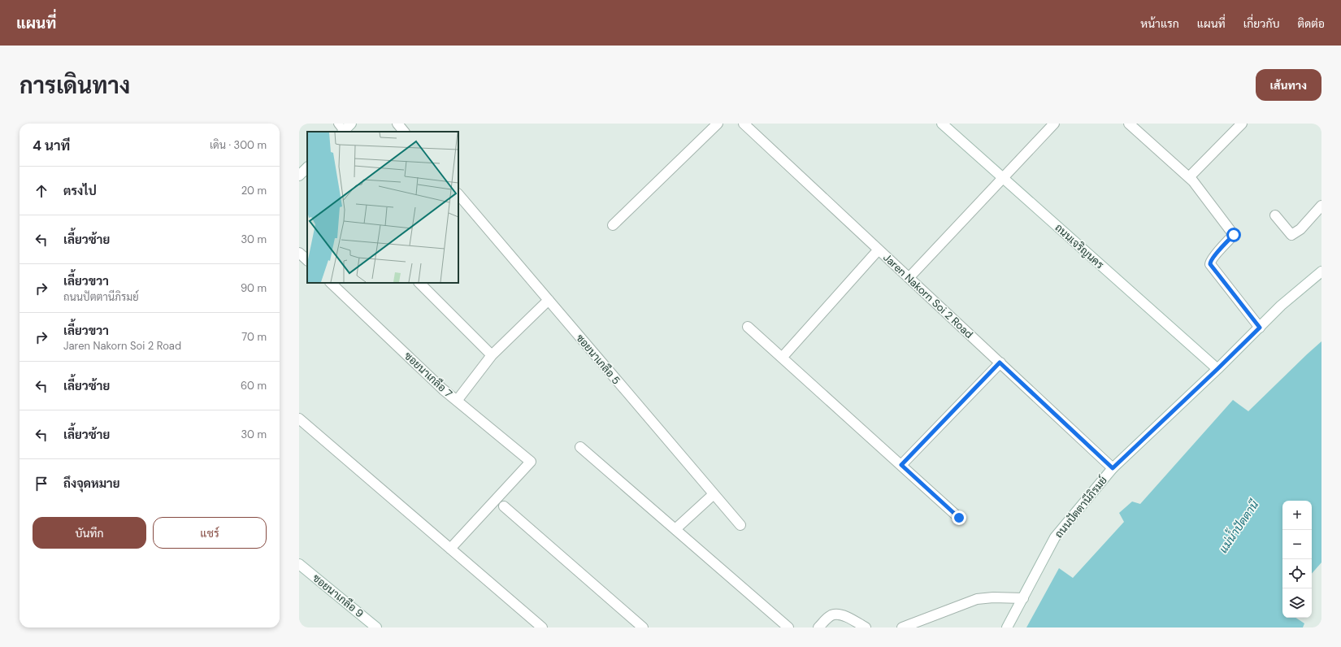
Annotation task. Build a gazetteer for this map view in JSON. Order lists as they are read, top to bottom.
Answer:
{
  "streets": {
    "street": [
      "ถนนเจริญนคร",
      "Jaren Nakorn Soi 2 Road",
      "ซอยนาเกลือ 5",
      "ซอยนาเกลือ 7",
      "ถนนปัตตานีภิรมย์",
      "ซอยนาเกลือ 9"
    ]
  },
  "crossings": [
    ["ถนนเจริญนคร", "ถนนปัตตานีภิรมย์"],
    ["Jaren Nakorn Soi 2 Road", "ถนนปัตตานีภิรมย์"]
  ],
  "water": ["แม่น้ำปัตตานี"],
  "page": {
    "header": "แผนที่",
    "nav": [
      "หน้าแรก",
      "แผนที่",
      "เกี่ยวกับ",
      "ติดต่อ"
    ],
    "title": "การเดินทาง",
    "buttons": [
      "เส้นทาง",
      ["บันทึก", "แชร์"]
    ],
    "heading": ["4 นาที", "เดิน · 300 m"],
    "list": [
      ["ตรงไป", "20 m"],
      ["เลี้ยวซ้าย", "30 m"],
      ["เลี้ยวขวา", "ถนนปัตตานีภิรมย์", "90 m"],
      ["เลี้ยวขวา", "Jaren Nakorn Soi 2 Road", "70 m"],
      ["เลี้ยวซ้าย", "60 m"],
      ["เลี้ยวซ้าย", "30 m"],
      "ถึงจุดหมาย"
    ],
    "map_buttons": ["+", "−"]
  }
}
